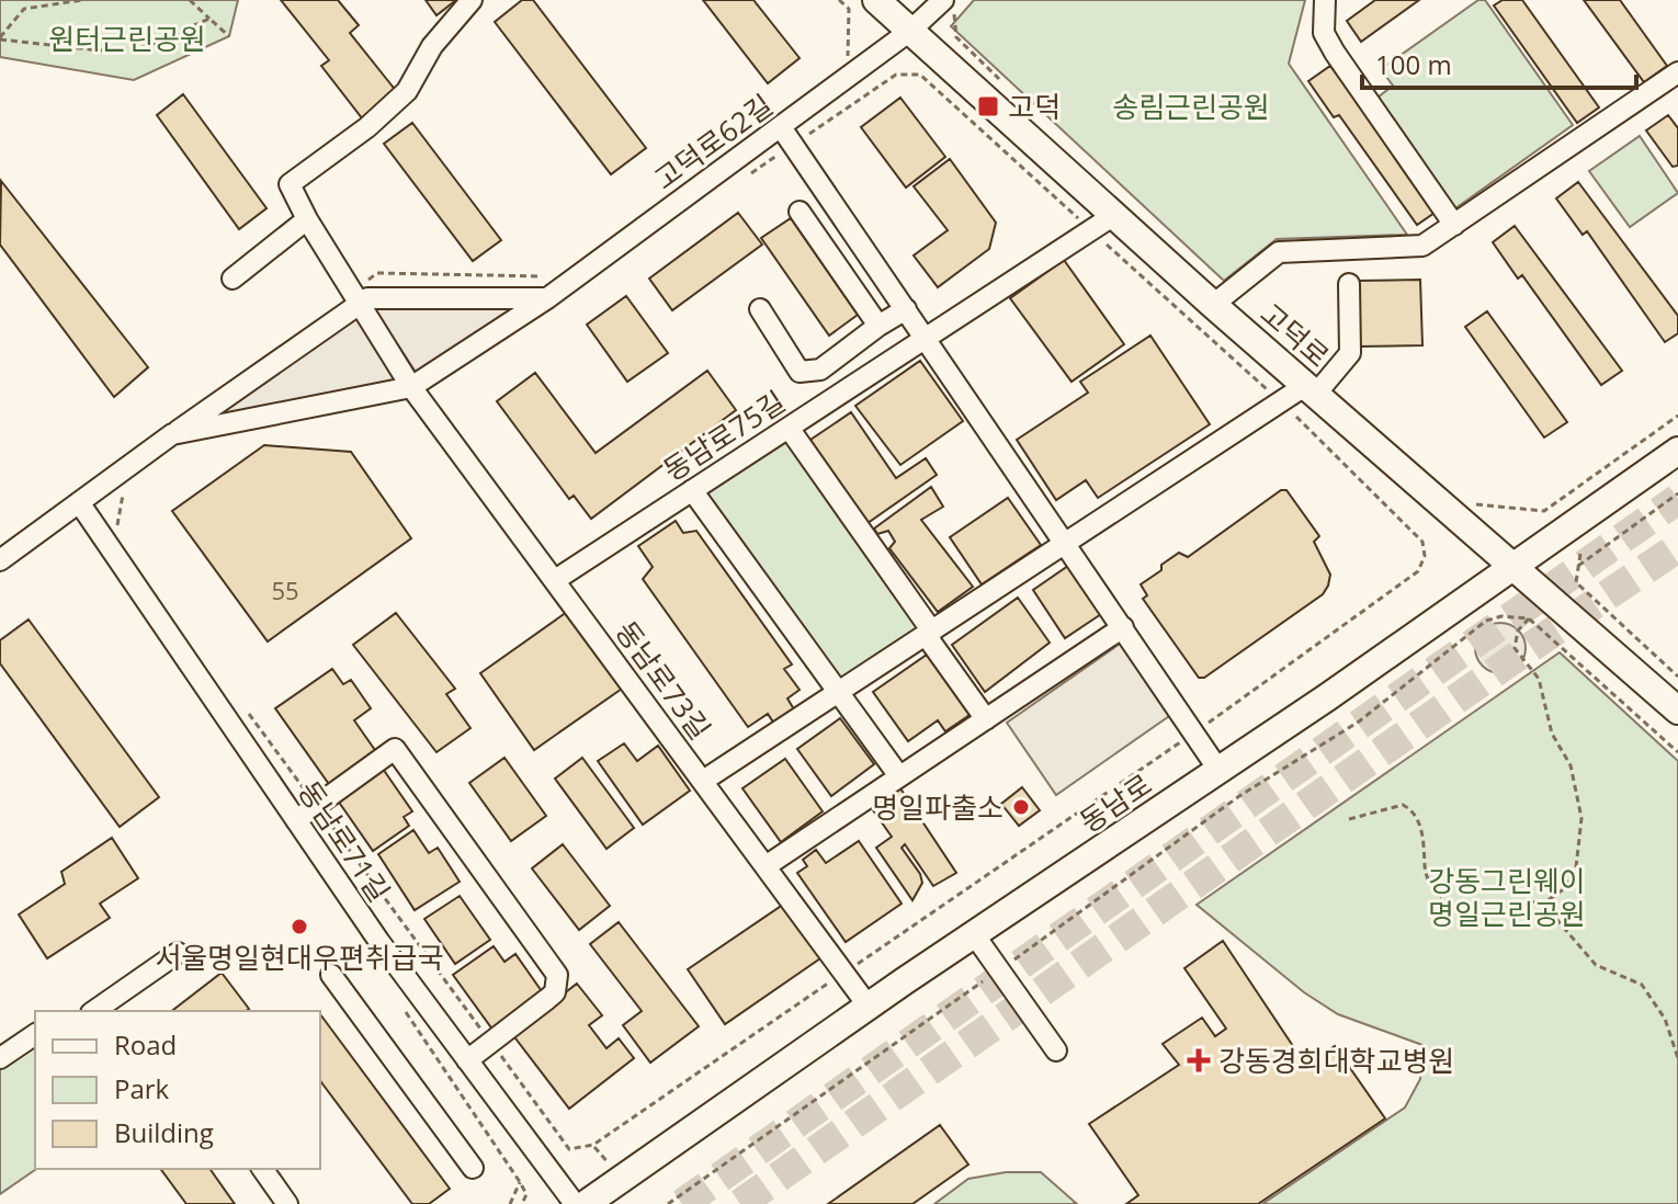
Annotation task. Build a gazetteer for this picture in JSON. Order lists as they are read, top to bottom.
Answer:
{
  "streets": {
    "main road": ["고덕로", "동남로"],
    "street": [
      "고덕로62길",
      "동남로75길",
      "동남로73길",
      "동남로71길"
    ]
  },
  "crossings": [
    ["고덕로62길", "고덕로"],
    ["고덕로62길", "동남로73길"],
    ["고덕로62길", "동남로71길"],
    ["고덕로", "동남로75길"],
    ["고덕로", "동남로"],
    ["동남로75길", "동남로73길"],
    ["동남로73길", "동남로"]
  ],
  "parks": ["원터근린공원", "송림근린공원", "강동그린웨이 명일근린공원"],
  "places": {
    "transit": ["고덕"],
    "other": ["명일파출소", "서울명일현대우편취급국"],
    "health": ["강동경희대학교병원"]
  },
  "house_numbers": ["55"],
  "legend": ["Road", "Park", "Building"],
  "scale_bar": "100 m"
}
